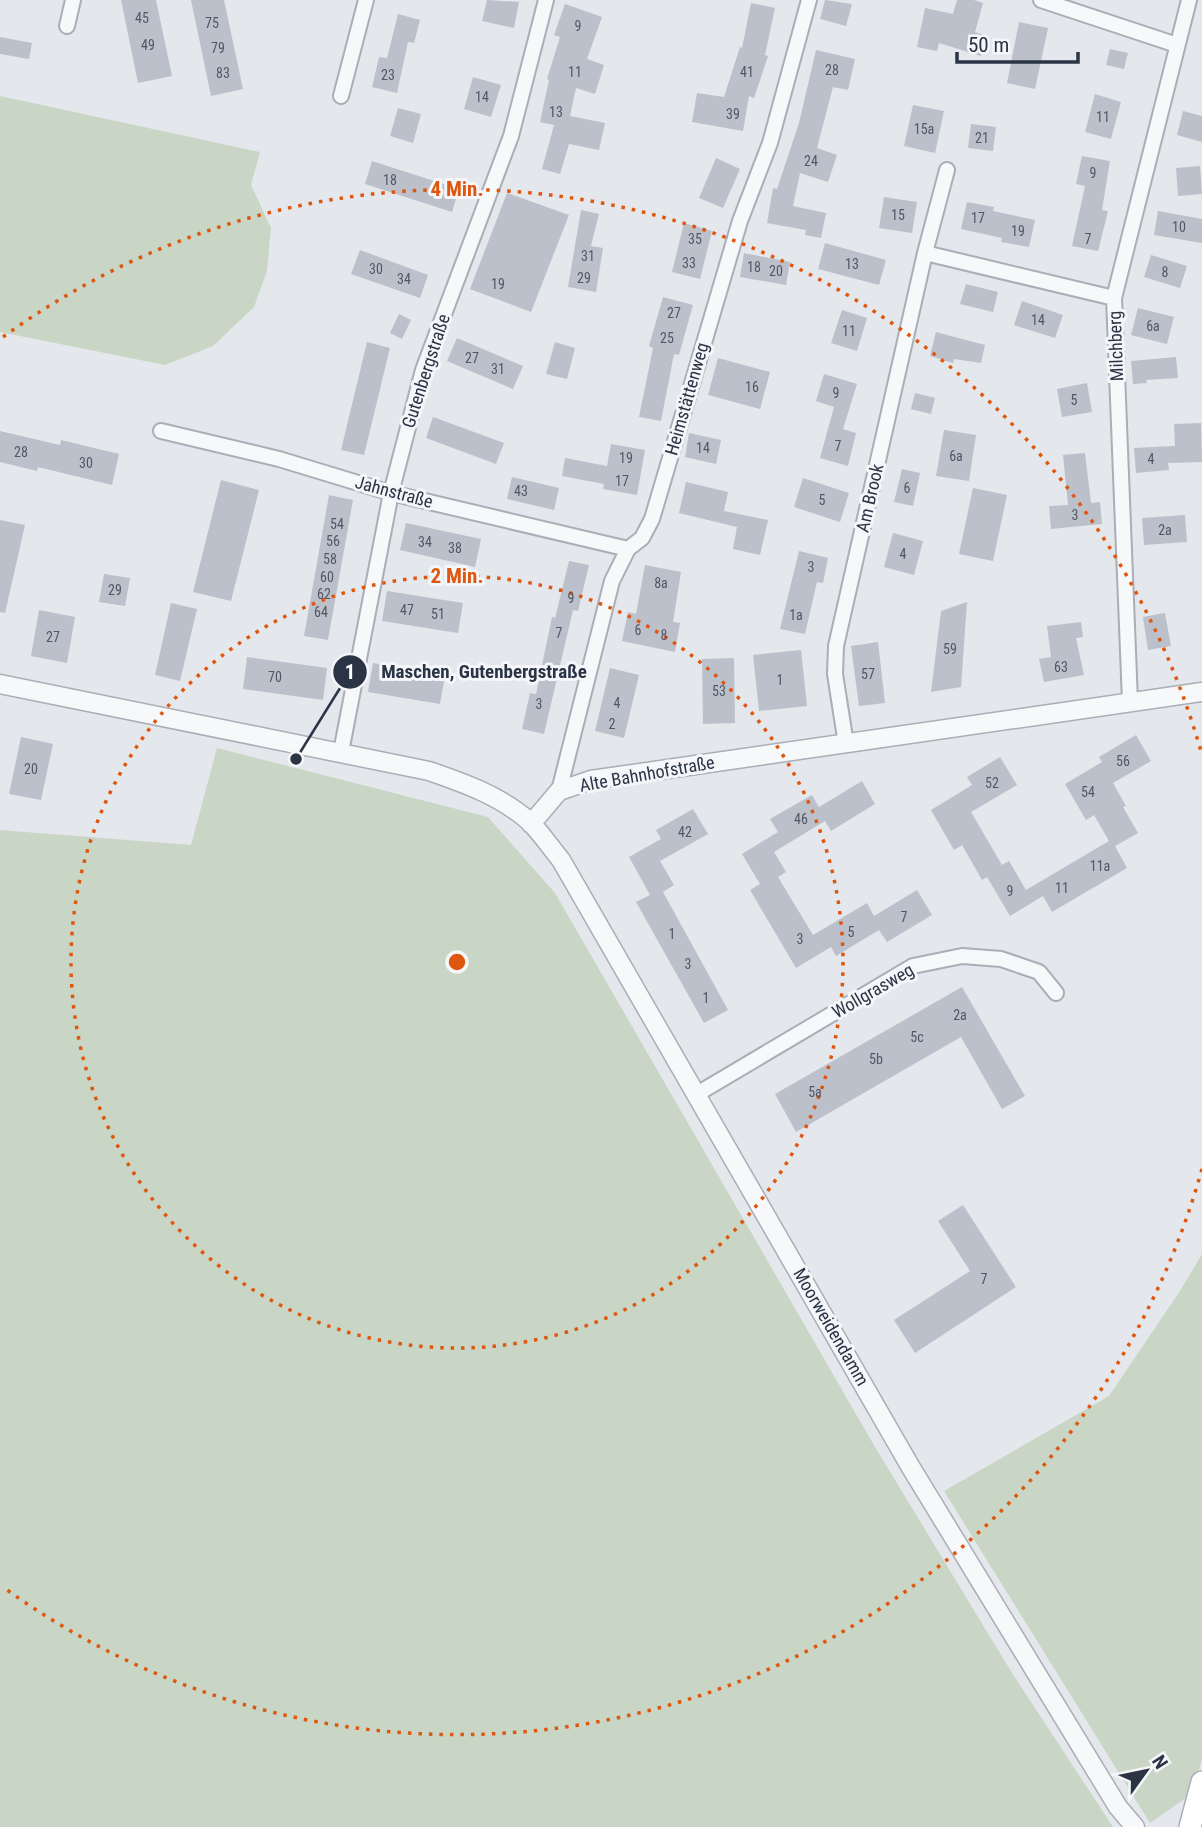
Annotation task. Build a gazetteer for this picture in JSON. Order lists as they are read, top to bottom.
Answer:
{
  "streets": {
    "street": [
      "Milchberg",
      "Gutenbergstraße",
      "Heimstättenweg",
      "Jahnstraße",
      "Am Brook",
      "Alte Bahnhofstraße",
      "Wollgrasweg",
      "Moorweidendamm"
    ]
  },
  "crossings": [
    ["Milchberg", "Alte Bahnhofstraße"],
    ["Gutenbergstraße", "Jahnstraße"],
    ["Heimstättenweg", "Jahnstraße"],
    ["Heimstättenweg", "Alte Bahnhofstraße"],
    ["Am Brook", "Alte Bahnhofstraße"],
    ["Alte Bahnhofstraße", "Moorweidendamm"],
    ["Wollgrasweg", "Moorweidendamm"]
  ],
  "places": ["Maschen, Gutenbergstraße"],
  "house_numbers": [
    "45",
    "75",
    "9",
    "49",
    "79",
    "28",
    "11",
    "41",
    "83",
    "23",
    "14",
    "13",
    "39",
    "11",
    "15a",
    "21",
    "24",
    "9",
    "18",
    "15",
    "17",
    "10",
    "19",
    "35",
    "7",
    "31",
    "33",
    "13",
    "18",
    "30",
    "20",
    "8",
    "29",
    "34",
    "19",
    "27",
    "14",
    "6a",
    "11",
    "25",
    "27",
    "31",
    "16",
    "9",
    "5",
    "7",
    "14",
    "28",
    "6a",
    "19",
    "4",
    "30",
    "17",
    "6",
    "43",
    "5",
    "3",
    "54",
    "2a",
    "56",
    "34",
    "38",
    "4",
    "58",
    "3",
    "60",
    "8a",
    "29",
    "62",
    "9",
    "47",
    "64",
    "51",
    "1a",
    "6",
    "7",
    "8",
    "27",
    "59",
    "63",
    "57",
    "70",
    "1",
    "53",
    "4",
    "3",
    "2",
    "56",
    "20",
    "52",
    "54",
    "46",
    "42",
    "11a",
    "11",
    "9",
    "7",
    "5",
    "1",
    "3",
    "3",
    "1",
    "2a",
    "5c",
    "5b",
    "5a",
    "7"
  ],
  "scale_bar": "50 m",
  "north": "top right",
  "rings": ["4 Min.", "2 Min."]
}
